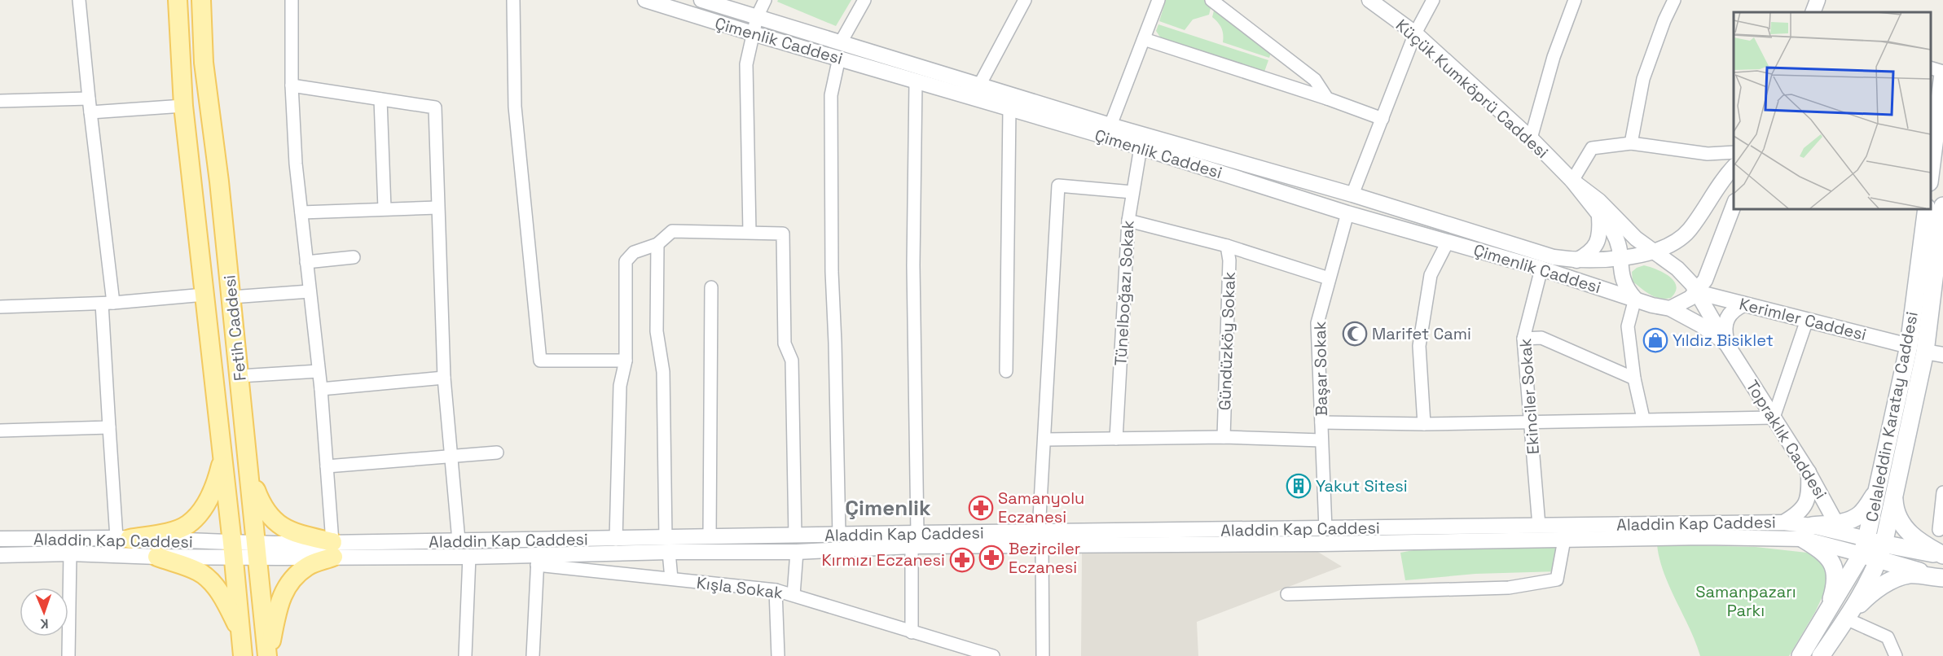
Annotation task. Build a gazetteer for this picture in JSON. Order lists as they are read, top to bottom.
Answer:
{
  "streets": {
    "main road": ["Fetih Caddesi", "Celaleddin Karatay Caddesi"],
    "street": [
      "Çimenlik Caddesi",
      "Küçük Kumköprü Caddesi",
      "Tünelboğazı Sokak",
      "Kerimler Caddesi",
      "Gündüzköy Sokak",
      "Başar Sokak",
      "Ekinciler Sokak",
      "Topraklık Caddesi",
      "Aladdin Kap Caddesi",
      "Kışla Sokak"
    ]
  },
  "crossings": [
    ["Çimenlik Caddesi", "Küçük Kumköprü Caddesi"],
    ["Çimenlik Caddesi", "Tünelboğazı Sokak"],
    ["Çimenlik Caddesi", "Başar Sokak"],
    ["Çimenlik Caddesi", "Ekinciler Sokak"],
    ["Çimenlik Caddesi", "Topraklık Caddesi"],
    ["Küçük Kumköprü Caddesi", "Kerimler Caddesi"],
    ["Küçük Kumköprü Caddesi", "Topraklık Caddesi"],
    ["Kerimler Caddesi", "Celaleddin Karatay Caddesi"],
    ["Fetih Caddesi", "Aladdin Kap Caddesi"],
    ["Başar Sokak", "Aladdin Kap Caddesi"],
    ["Ekinciler Sokak", "Aladdin Kap Caddesi"],
    ["Celaleddin Karatay Caddesi", "Aladdin Kap Caddesi"],
    ["Aladdin Kap Caddesi", "Kışla Sokak"]
  ],
  "districts": ["Çimenlik"],
  "parks": ["Samanpazarı Parkı"],
  "places": {
    "mosque": ["Marifet Cami"],
    "shop": ["Yıldız Bisiklet"],
    "building": ["Yakut Sitesi"],
    "pharmacy": ["Samanyolu Eczanesi", "Bezirciler Eczanesi", "Kırmızı Eczanesi"]
  },
  "north": "bottom"
}
